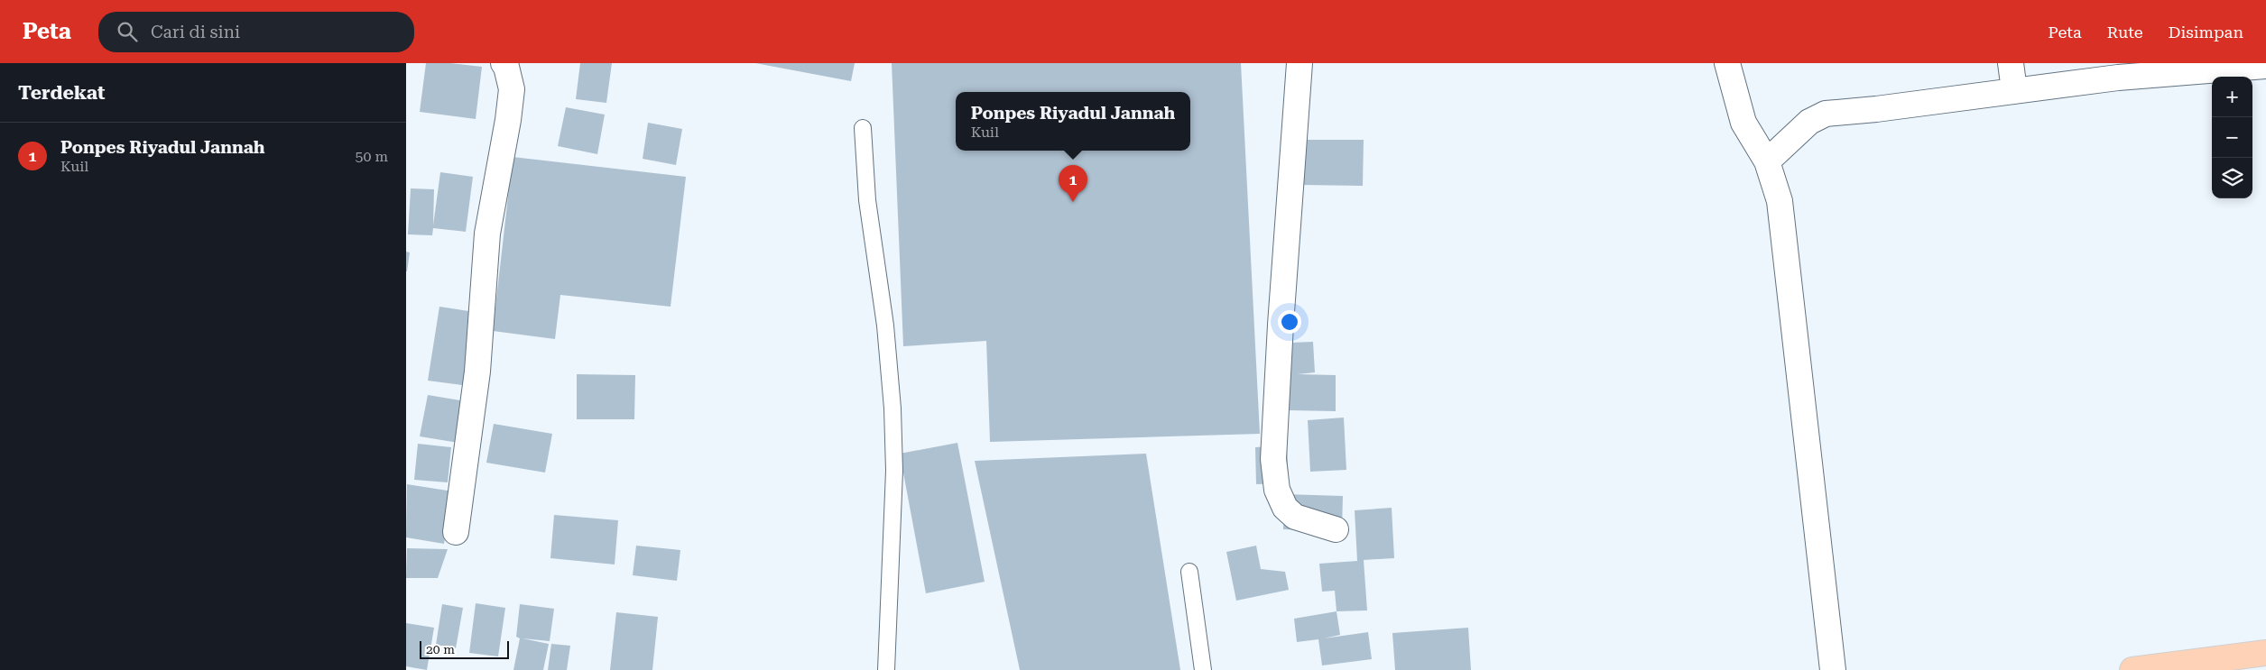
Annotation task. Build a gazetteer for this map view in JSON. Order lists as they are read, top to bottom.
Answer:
{
  "scale_bar": "20 m",
  "page": {
    "header": "Peta",
    "search": "Cari di sini",
    "nav": ["Peta", "Rute", "Disimpan"],
    "heading": "Terdekat",
    "map_buttons": ["+", "−"],
    "popup": ["Ponpes Riyadul Jannah", "Kuil"],
    "list": [
      {
        "mark": "1",
        "name": "Ponpes Riyadul Jannah",
        "note": "Kuil",
        "value": "50 m"
      }
    ],
    "pins": "1",
    "scale": "20 m"
  }
}
